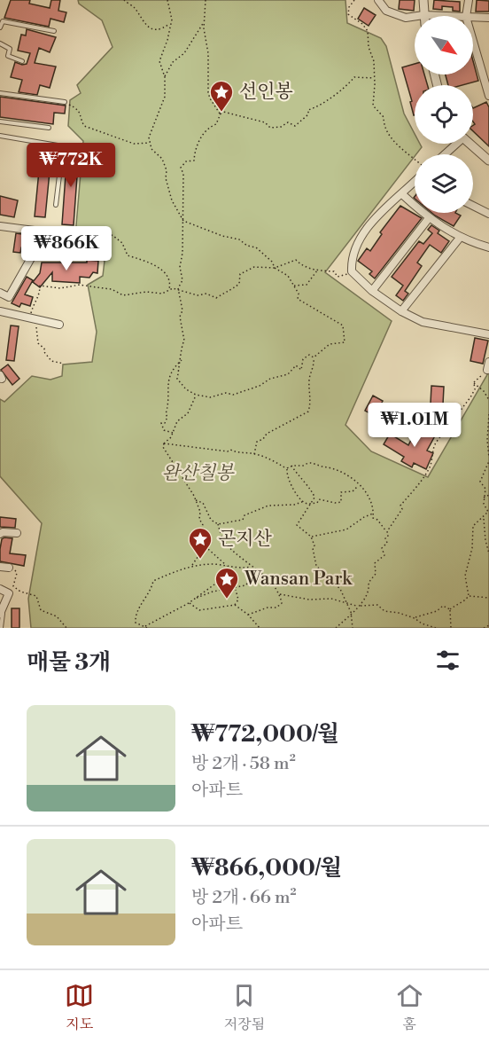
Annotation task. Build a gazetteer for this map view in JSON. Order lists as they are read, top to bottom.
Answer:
{
  "parks": ["완산칠봉"],
  "places": {
    "place": ["선인봉", "곤지산", "Wansan Park"]
  },
  "north": "bottom right",
  "page": {
    "price": ["₩772K", "₩866K", "₩1.01M"],
    "heading": "매물 3개",
    "list": [
      {
        "name": "₩772,000/월",
        "note": "방 2개 · 58 m² · 아파트"
      },
      {
        "name": "₩866,000/월",
        "note": "방 2개 · 66 m² · 아파트"
      }
    ],
    "tabs": ["지도", "저장됨", "홈"]
  }
}
